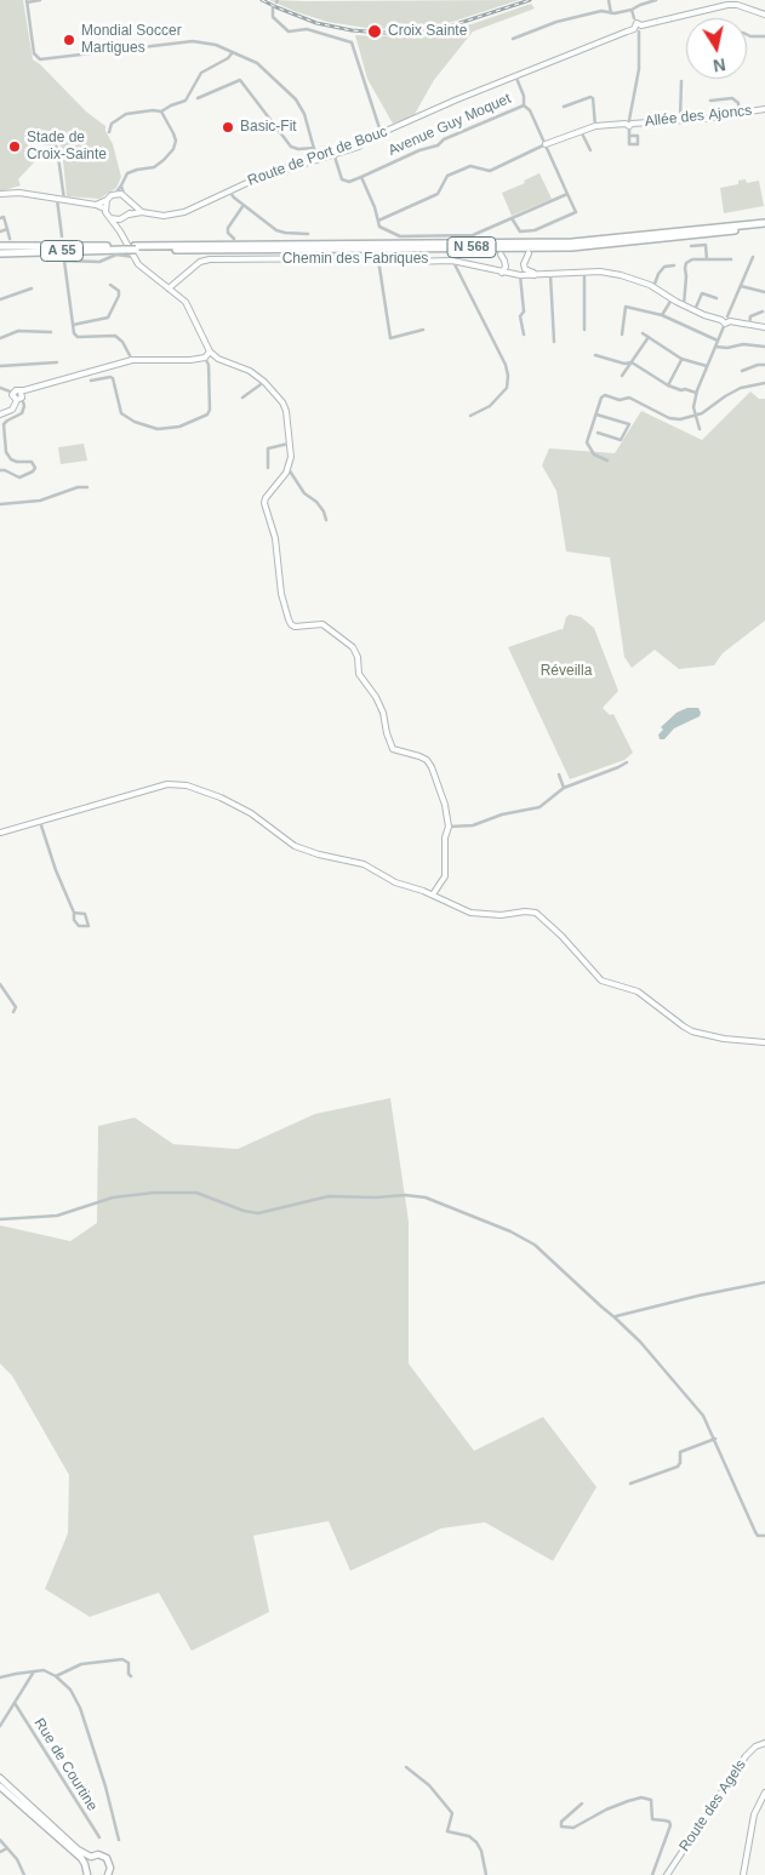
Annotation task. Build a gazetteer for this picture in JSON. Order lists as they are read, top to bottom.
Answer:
{
  "streets": {
    "highway": ["N 568", "A 55"],
    "street": [
      "Allée des Ajoncs",
      "Avenue Guy Moquet",
      "Route de Port de Bouc",
      "Chemin des Fabriques",
      "Rue de Courtine",
      "Route des Agels"
    ]
  },
  "crossings": [
    ["Allée des Ajoncs", "Avenue Guy Moquet"],
    ["N 568", "A 55"]
  ],
  "parks": ["Réveilla"],
  "places": [
    "Croix Sainte",
    "Mondial Soccer Martigues",
    "Basic-Fit",
    "Stade de Croix-Sainte"
  ],
  "north": "bottom"
}
